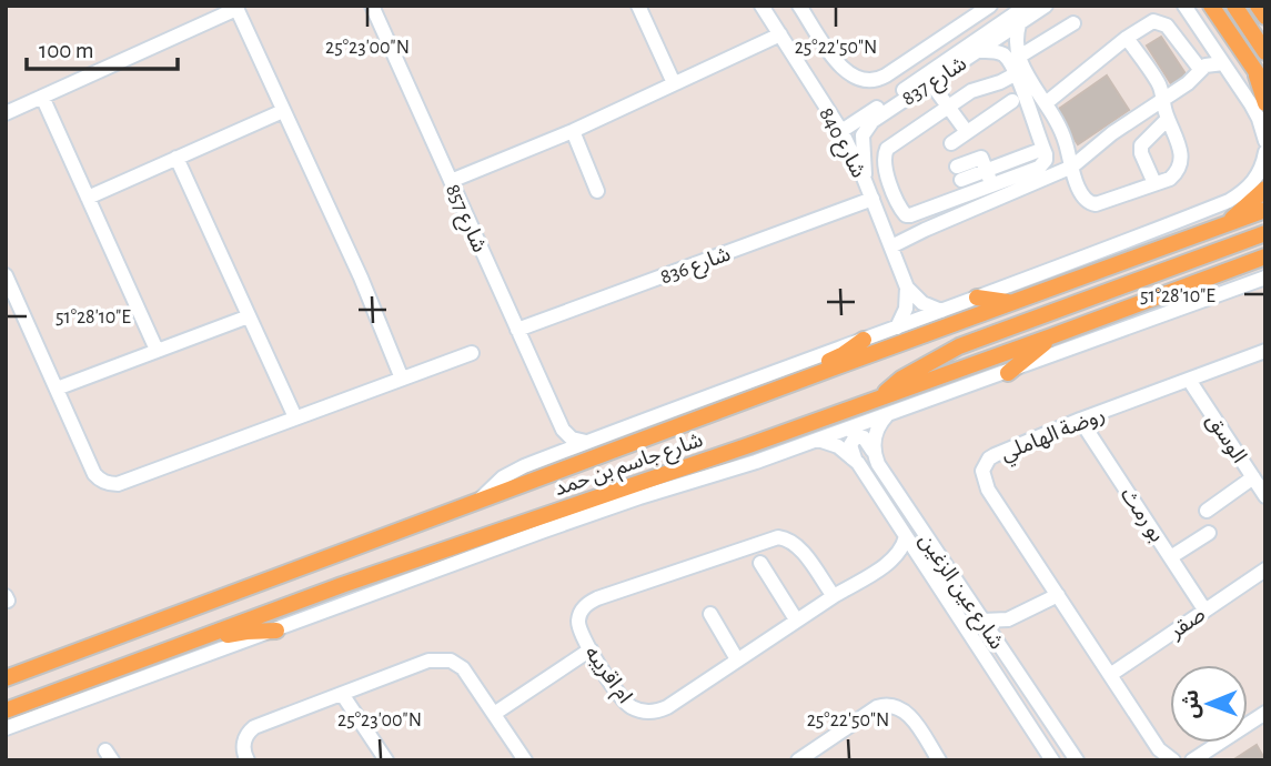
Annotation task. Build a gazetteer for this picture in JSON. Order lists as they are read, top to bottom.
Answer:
{
  "streets": {
    "main road": ["شارع جاسم بن حمد"],
    "street": [
      "شارع 837",
      "شارع 840",
      "شارع 857",
      "شارع 836",
      "روضة الهاملي",
      "الوسق",
      "بو رمث",
      "شارع عين الزغين",
      "صقر",
      "ام اقريبه"
    ]
  },
  "crossings": [
    ["شارع 837", "شارع 840"],
    ["شارع 840", "شارع 836"],
    ["شارع 857", "شارع 836"],
    ["روضة الهاملي", "الوسق"],
    ["روضة الهاملي", "بو رمث"],
    ["روضة الهاملي", "صقر"],
    ["شارع جاسم بن حمد", "شارع عين الزغين"],
    ["بو رمث", "صقر"],
    ["شارع عين الزغين", "ام اقريبه"]
  ],
  "scale_bar": "100 m",
  "north": "left",
  "coordinates": ["25°23'00\"N", "25°22'50\"N", "51°28'10\"E"]
}
